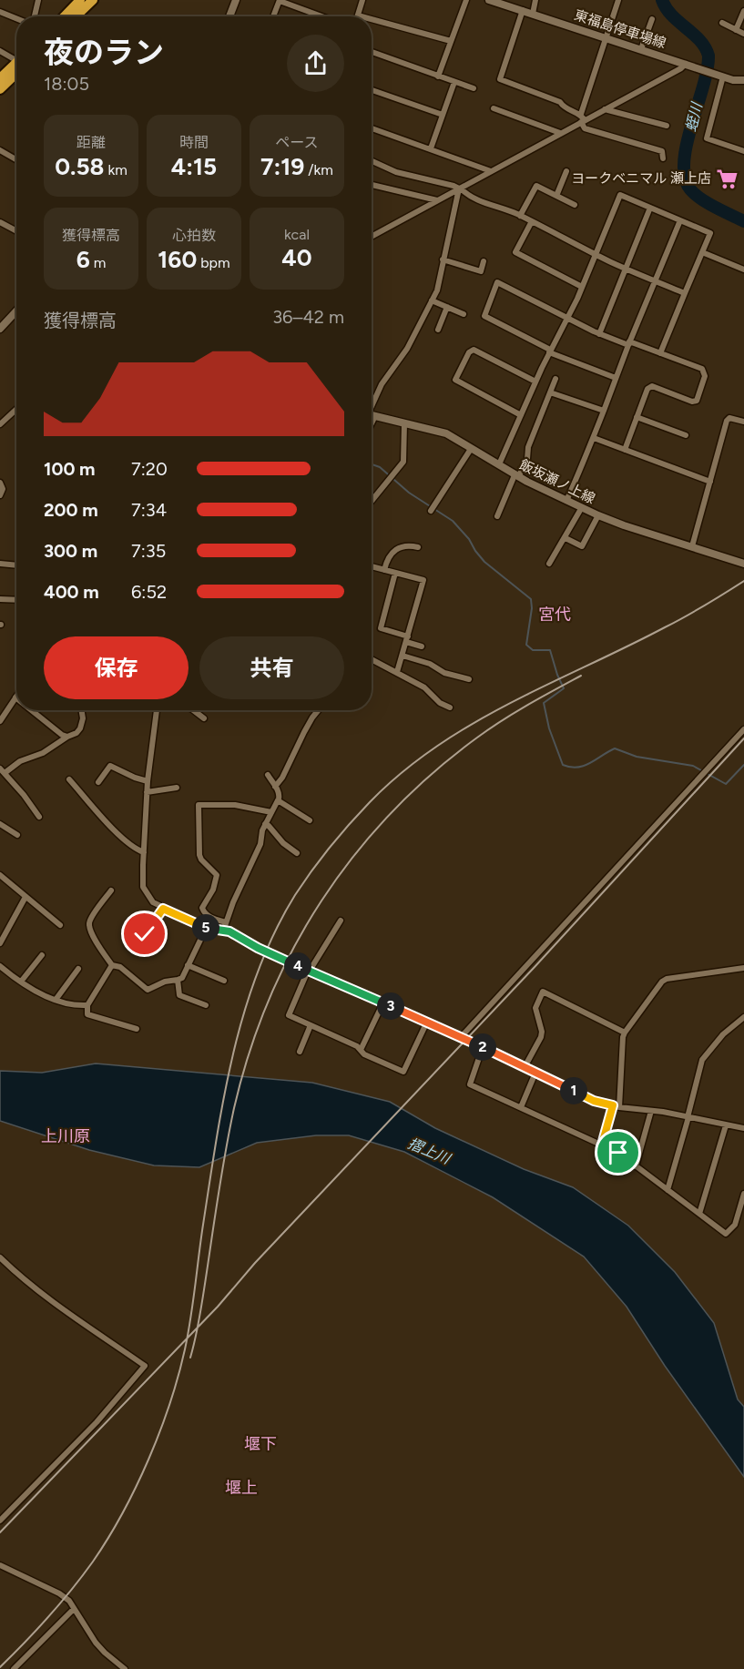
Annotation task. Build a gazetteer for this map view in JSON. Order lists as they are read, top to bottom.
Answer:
{
  "streets": {
    "main road": ["東福島停車場線", "飯坂瀬ノ上線"]
  },
  "districts": [
    "宮代",
    "上川原",
    "堰下",
    "堰上"
  ],
  "water": ["蛭川", "摺上川"],
  "places": {
    "supermarket": ["ヨークベニマル 瀬上店"]
  },
  "page": {
    "heading": ["夜のラン", "18:05"],
    "stats": [
      ["距離", "0.58 km"],
      ["時間", "4:15"],
      ["ペース", "7:19 /km"],
      ["獲得標高", "6 m"],
      ["心拍数", "160 bpm"],
      ["kcal", "40"]
    ],
    "chart": ["獲得標高", "36–42 m"],
    "list": [
      {
        "name": "100 m",
        "note": "7:20"
      },
      {
        "name": "200 m",
        "note": "7:34"
      },
      {
        "name": "300 m",
        "note": "7:35"
      },
      {
        "name": "400 m",
        "note": "6:52"
      }
    ],
    "buttons": ["保存", "共有"],
    "pins": [
      "5",
      "4",
      "3",
      "2",
      "1"
    ]
  }
}
